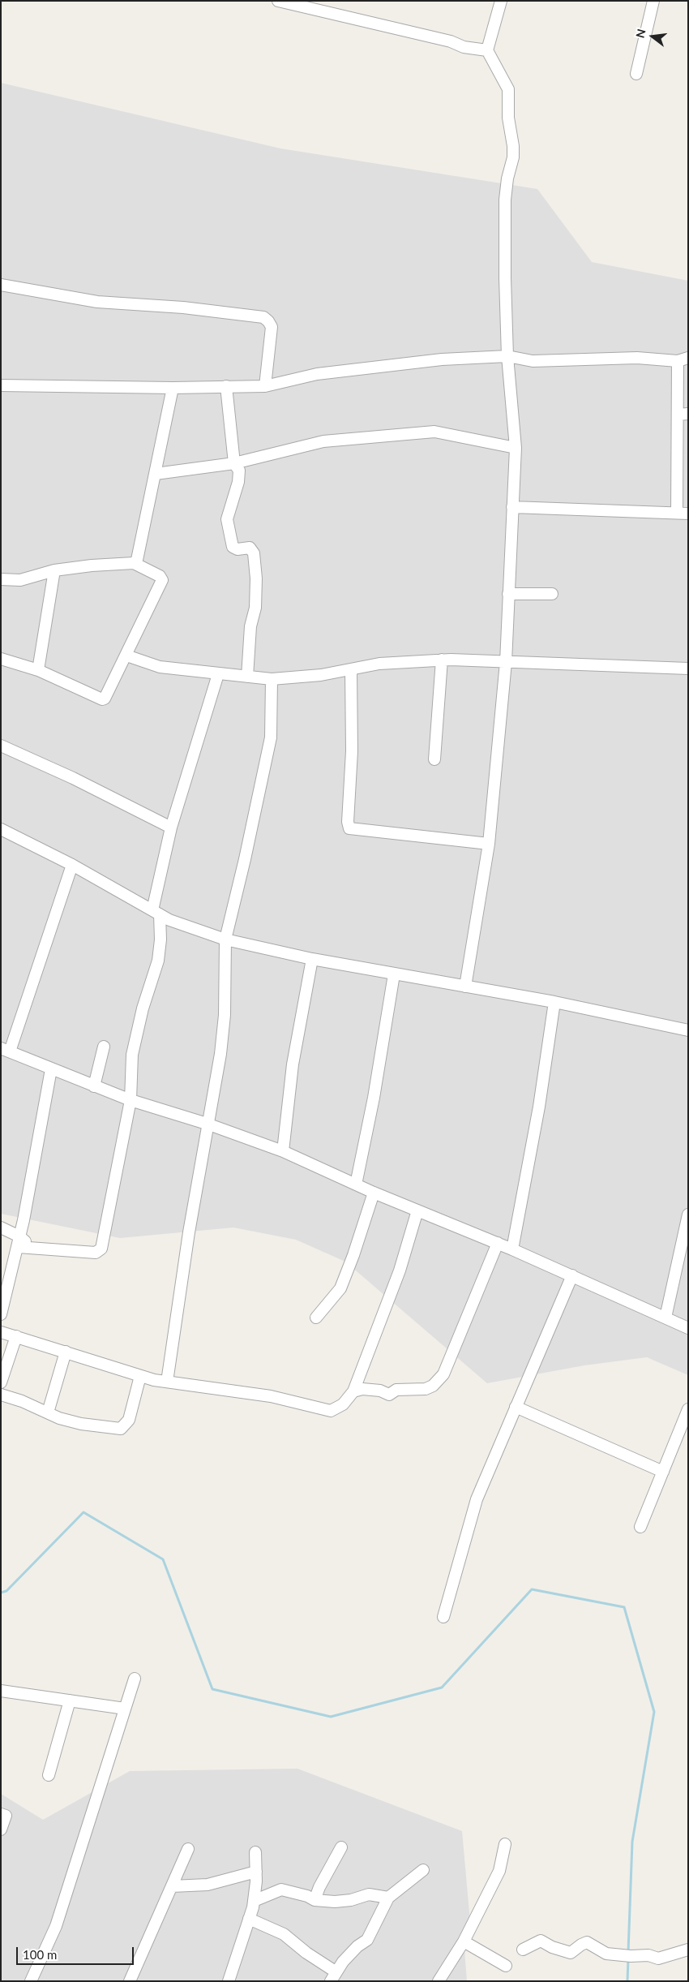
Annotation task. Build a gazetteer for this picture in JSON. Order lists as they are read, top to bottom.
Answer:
{
  "scale_bar": "100 m",
  "north": "left"
}
